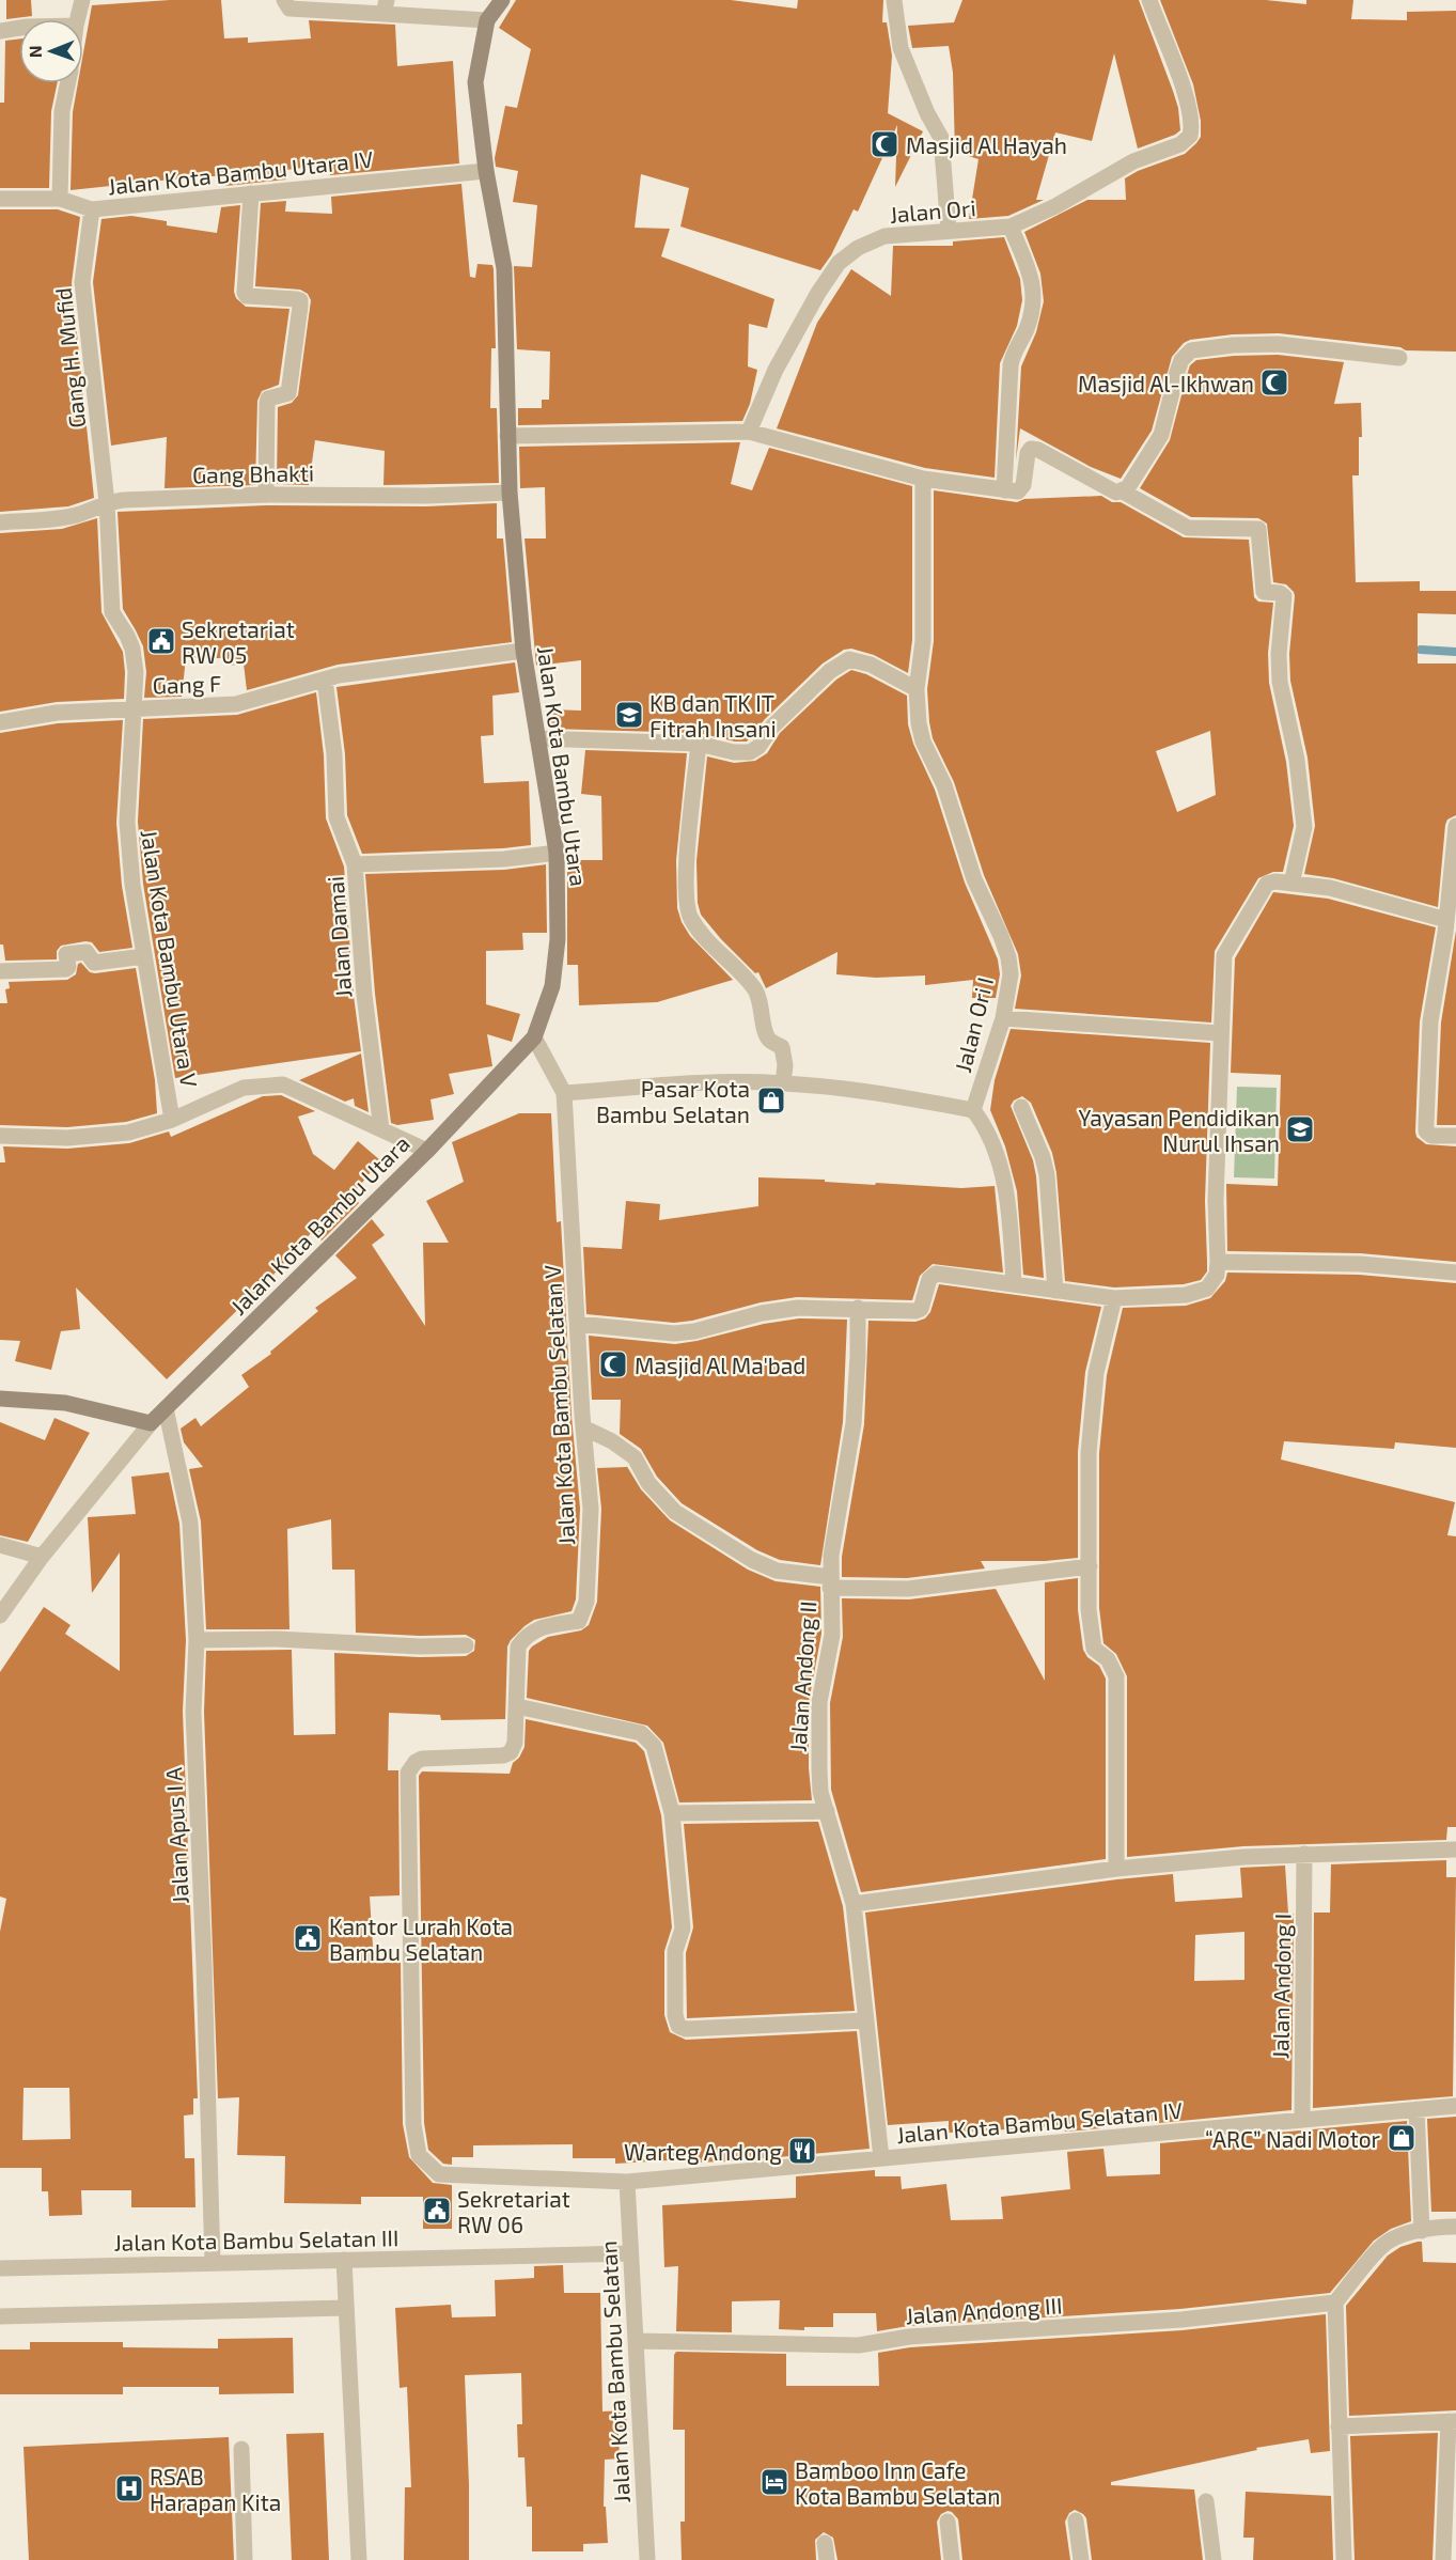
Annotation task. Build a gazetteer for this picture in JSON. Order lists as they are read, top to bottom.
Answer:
{
  "streets": {
    "street": [
      "Jalan Kota Bambu Utara IV",
      "Jalan Ori",
      "Gang H. Mufid",
      "Gang Bhakti",
      "Gang F",
      "Jalan Kota Bambu Utara",
      "Jalan Damai",
      "Jalan Kota Bambu Utara V",
      "Jalan Ori I",
      "Jalan Kota Bambu Selatan V",
      "Jalan Andong II",
      "Jalan Apus I A",
      "Jalan Andong I",
      "Jalan Kota Bambu Selatan IV",
      "Jalan Kota Bambu Selatan III",
      "Jalan Andong III",
      "Jalan Kota Bambu Selatan"
    ]
  },
  "crossings": [
    ["Jalan Kota Bambu Utara IV", "Gang H. Mufid"],
    ["Jalan Kota Bambu Utara IV", "Jalan Kota Bambu Utara"],
    ["Gang H. Mufid", "Gang Bhakti"],
    ["Gang H. Mufid", "Jalan Kota Bambu Utara V"],
    ["Gang Bhakti", "Jalan Kota Bambu Utara"],
    ["Gang Bhakti", "Jalan Kota Bambu Utara V"],
    ["Gang F", "Jalan Kota Bambu Utara"],
    ["Gang F", "Jalan Kota Bambu Utara V"],
    ["Jalan Kota Bambu Utara", "Jalan Damai"],
    ["Jalan Kota Bambu Utara", "Jalan Kota Bambu Utara V"],
    ["Jalan Kota Bambu Utara", "Jalan Kota Bambu Selatan V"],
    ["Jalan Kota Bambu Utara", "Jalan Apus I A"],
    ["Jalan Damai", "Jalan Kota Bambu Utara V"],
    ["Jalan Kota Bambu Selatan V", "Jalan Kota Bambu Selatan IV"],
    ["Jalan Kota Bambu Selatan V", "Jalan Kota Bambu Selatan"],
    ["Jalan Andong II", "Jalan Kota Bambu Selatan IV"],
    ["Jalan Apus I A", "Jalan Kota Bambu Selatan III"],
    ["Jalan Andong I", "Jalan Kota Bambu Selatan IV"],
    ["Jalan Kota Bambu Selatan IV", "Jalan Kota Bambu Selatan"],
    ["Jalan Kota Bambu Selatan III", "Jalan Kota Bambu Selatan"],
    ["Jalan Andong III", "Jalan Kota Bambu Selatan"]
  ],
  "places": {
    "mosque": ["Masjid Al Hayah", "Masjid Al-Ikhwan", "Masjid Al Ma'bad"],
    "public building": ["Sekretariat RW 05", "Kantor Lurah Kota Bambu Selatan", "Sekretariat RW 06"],
    "school or university": ["KB dan TK IT Fitrah Insani", "Yayasan Pendidikan Nurul Ihsan"],
    "shop": ["Pasar Kota Bambu Selatan", "“ARC” Nadi Motor"],
    "restaurant": ["Warteg Andong"],
    "hotel": ["Bamboo Inn Cafe Kota Bambu Selatan"],
    "hospital": ["RSAB Harapan Kita"]
  },
  "north": "left"
}
